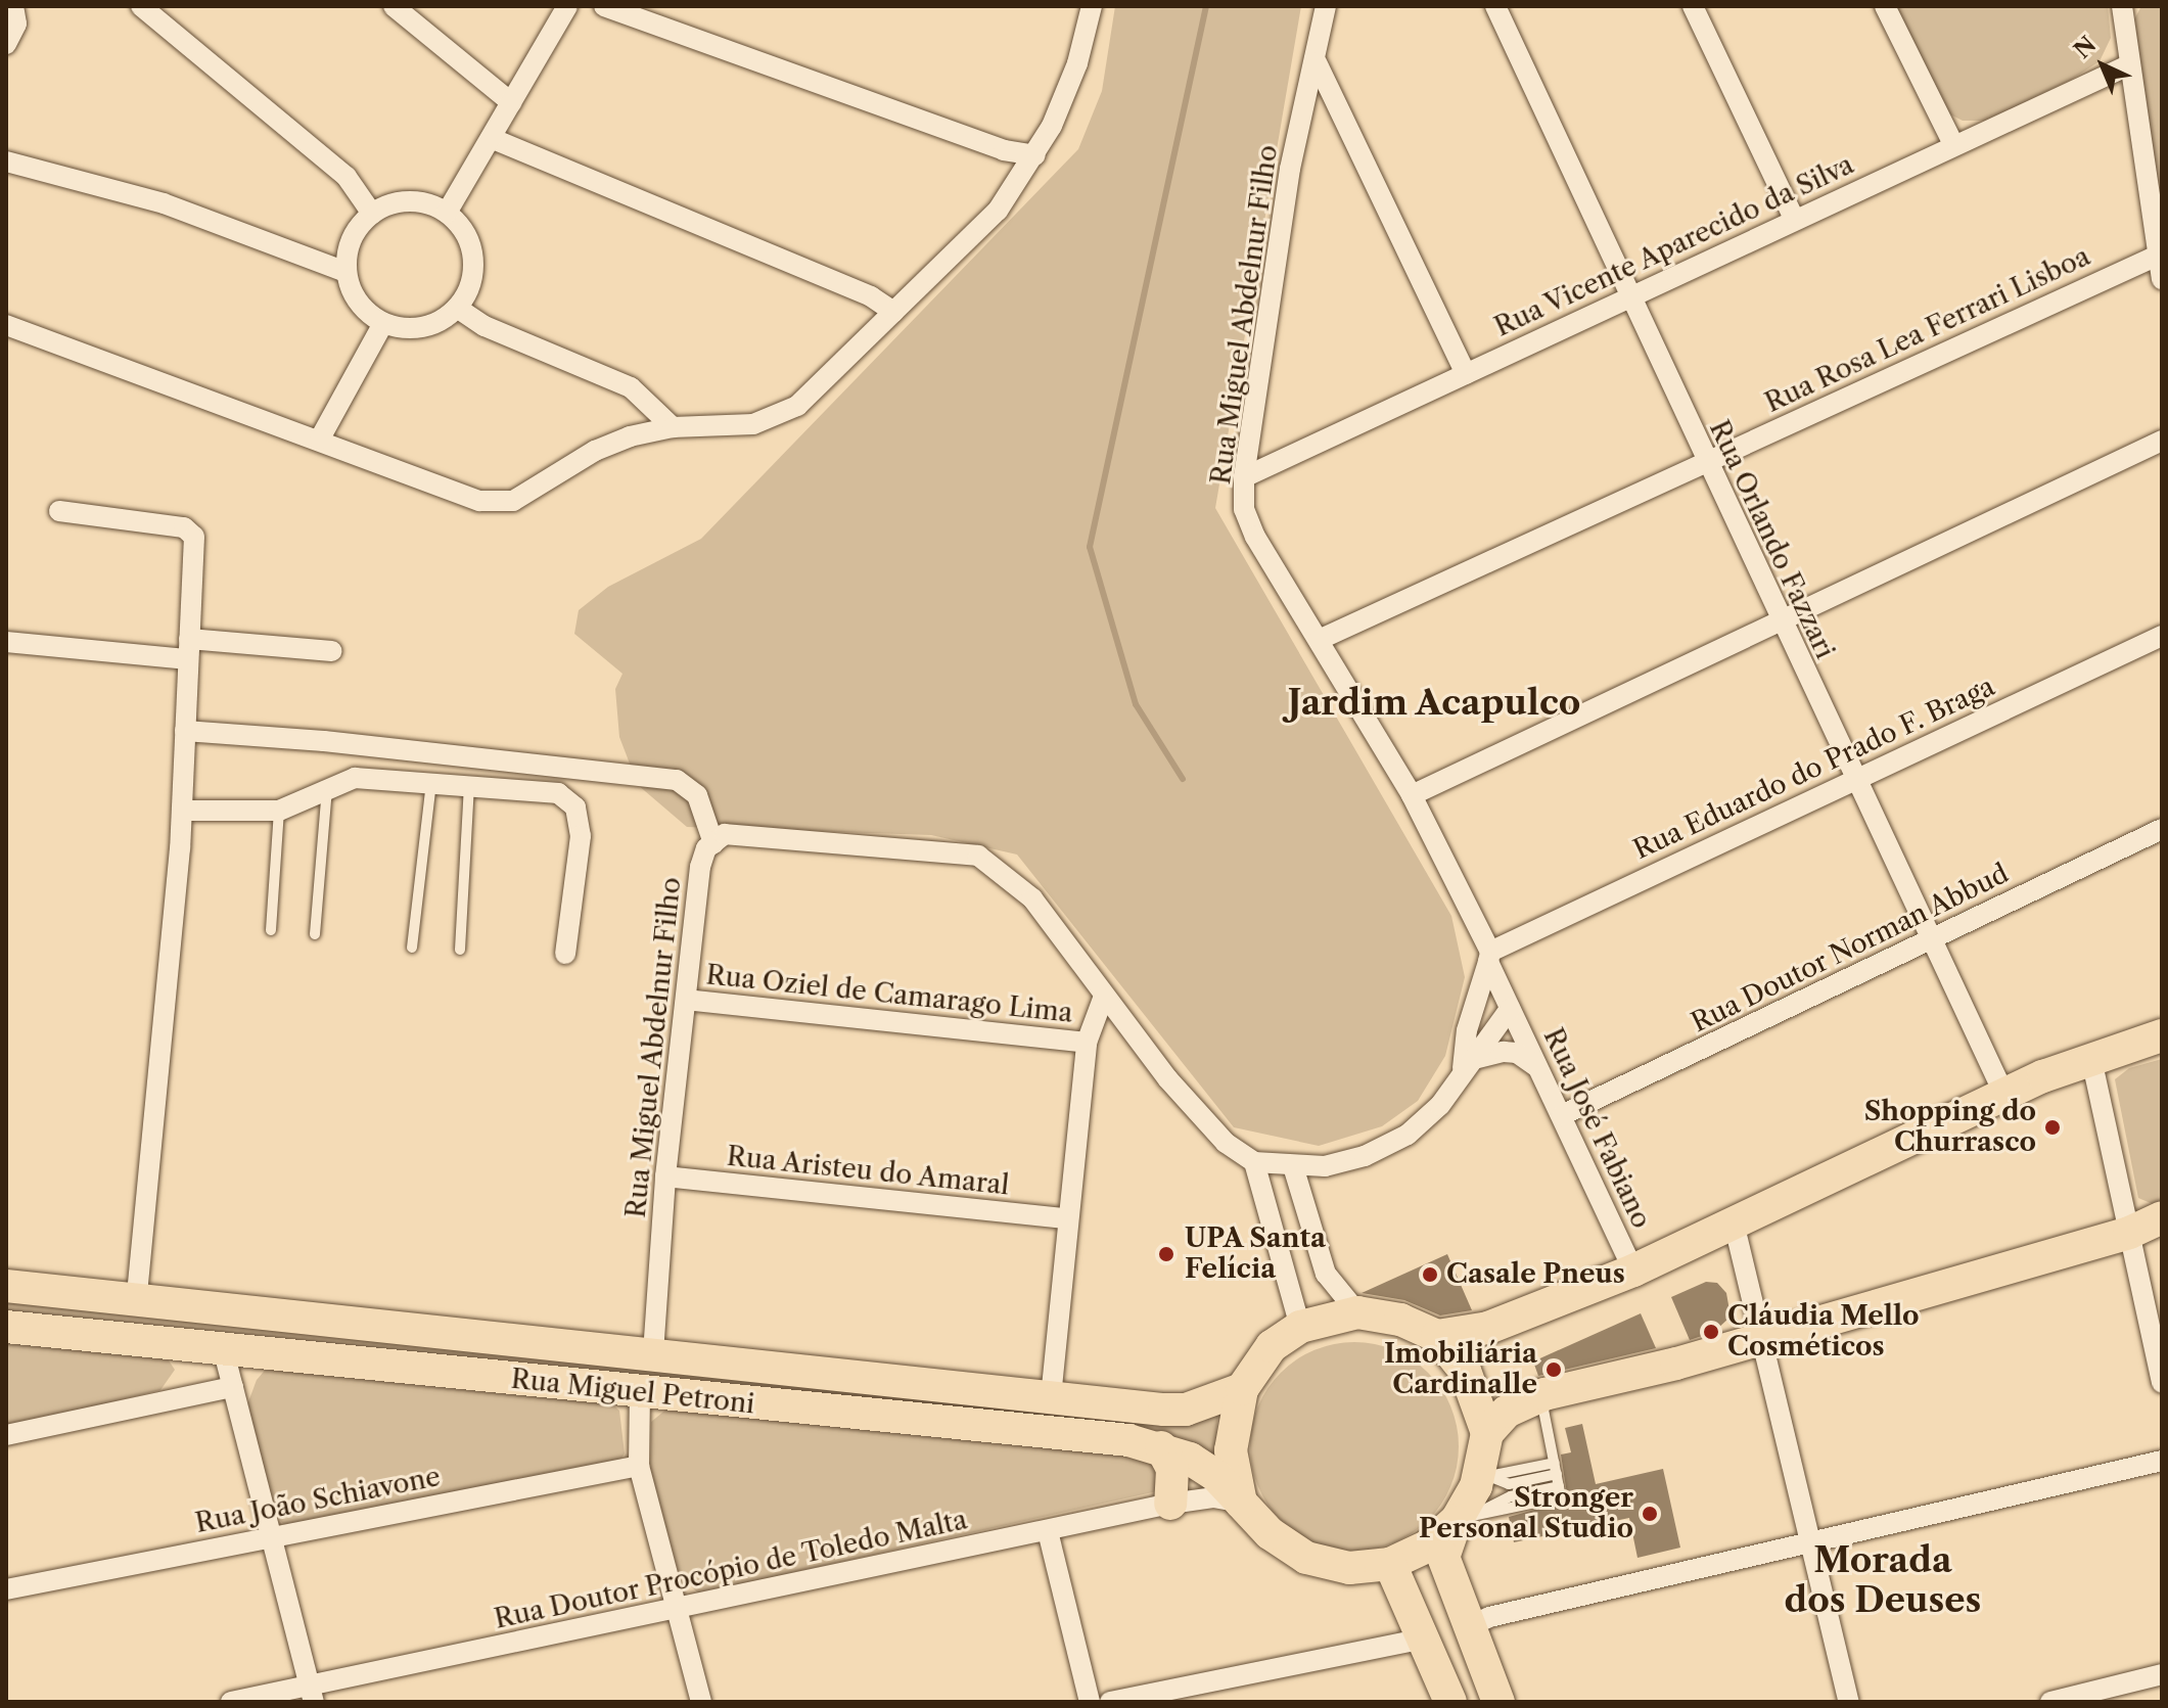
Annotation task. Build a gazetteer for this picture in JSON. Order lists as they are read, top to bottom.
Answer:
{
  "streets": {
    "main road": ["Rua Miguel Petroni"],
    "street": [
      "Rua Vicente Aparecido da Silva",
      "Rua Miguel Abdelnur Filho",
      "Rua Rosa Lea Ferrari Lisboa",
      "Rua Orlando Fazzari",
      "Rua Eduardo do Prado F. Braga",
      "Rua Doutor Norman Abbud",
      "Rua Oziel de Camarago Lima",
      "Rua José Fabiano",
      "Rua Aristeu do Amaral",
      "Rua João Schiavone",
      "Rua Doutor Procópio de Toledo Malta"
    ]
  },
  "crossings": [
    ["Rua Vicente Aparecido da Silva", "Rua Miguel Abdelnur Filho"],
    ["Rua Vicente Aparecido da Silva", "Rua Orlando Fazzari"],
    ["Rua Miguel Abdelnur Filho", "Rua Rosa Lea Ferrari Lisboa"],
    ["Rua Miguel Abdelnur Filho", "Rua Eduardo do Prado F. Braga"],
    ["Rua Miguel Abdelnur Filho", "Rua Oziel de Camarago Lima"],
    ["Rua Miguel Abdelnur Filho", "Rua José Fabiano"],
    ["Rua Miguel Abdelnur Filho", "Rua Aristeu do Amaral"],
    ["Rua Miguel Abdelnur Filho", "Rua Miguel Petroni"],
    ["Rua Rosa Lea Ferrari Lisboa", "Rua Orlando Fazzari"],
    ["Rua Orlando Fazzari", "Rua Eduardo do Prado F. Braga"],
    ["Rua Orlando Fazzari", "Rua Doutor Norman Abbud"],
    ["Rua Doutor Norman Abbud", "Rua José Fabiano"],
    ["Rua Miguel Petroni", "Rua Doutor Procópio de Toledo Malta"]
  ],
  "districts": ["Jardim Acapulco", "Morada dos Deuses"],
  "places": [
    "Shopping do Churrasco",
    "UPA Santa Felícia",
    "Casale Pneus",
    "Cláudia Mello Cosméticos",
    "Imobiliária Cardinalle",
    "Stronger Personal Studio"
  ],
  "north": "top left"
}
